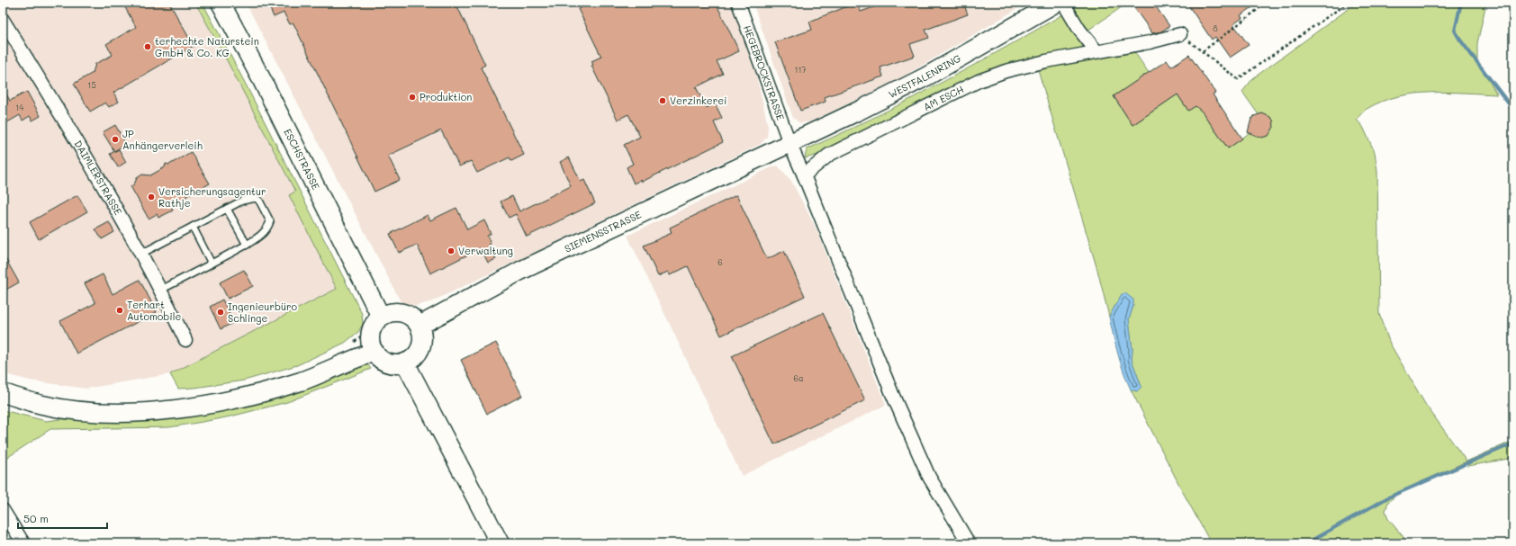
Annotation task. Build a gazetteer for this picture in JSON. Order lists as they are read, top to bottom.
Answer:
{
  "streets": {
    "street": [
      "HEGEBROCKSTRASSE",
      "WESTFALENRING",
      "AM ESCH",
      "ESCHSTRASSE",
      "DAIMLERSTRASSE",
      "SIEMENSSTRASSE"
    ]
  },
  "crossings": [
    ["HEGEBROCKSTRASSE", "WESTFALENRING"],
    ["HEGEBROCKSTRASSE", "AM ESCH"],
    ["HEGEBROCKSTRASSE", "SIEMENSSTRASSE"],
    ["WESTFALENRING", "SIEMENSSTRASSE"],
    ["ESCHSTRASSE", "SIEMENSSTRASSE"]
  ],
  "places": [
    "terhechte Naturstein GmbH & Co. KG",
    "Produktion",
    "Verzinkerei",
    "JP Anhängerverleih",
    "Versicherungsagentur Rathje",
    "Verwaltung",
    "Terhart Automobile",
    "Ingenieurbüro Schlinge"
  ],
  "house_numbers": [
    "8",
    "117",
    "15",
    "14",
    "6",
    "6a"
  ],
  "scale_bar": "50 m"
}
